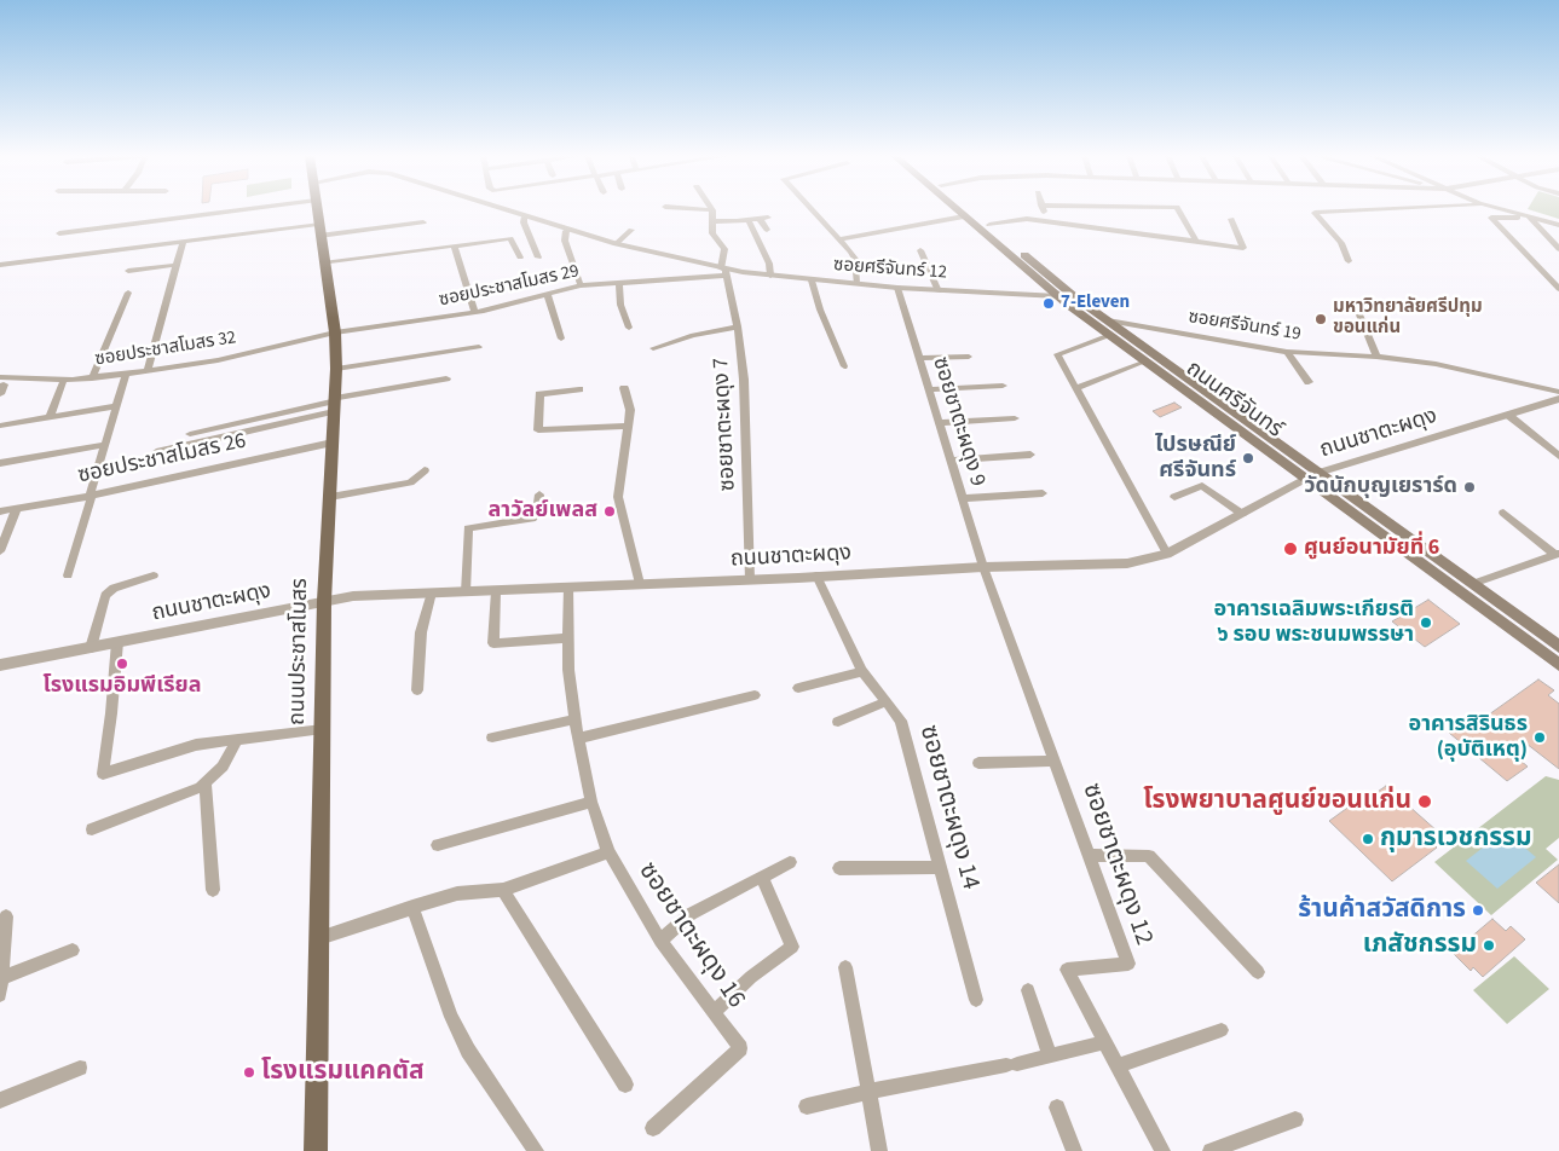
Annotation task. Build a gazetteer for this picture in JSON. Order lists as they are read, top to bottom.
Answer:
{
  "streets": {
    "main road": ["ถนนศรีจันทร์", "ถนนชาตะผดุง", "ถนนประชาสโมสร"],
    "street": [
      "ซอยศรีจันทร์ 12",
      "ซอยประชาสโมสร 29",
      "ซอยศรีจันทร์ 19",
      "ซอยประชาสโมสร 32",
      "ซอยชาตะผดุง 9",
      "ซอยชาตะผดุง 7",
      "ซอยประชาสโมสร 26",
      "ซอยชาตะผดุง 14",
      "ซอยชาตะผดุง 12",
      "ซอยชาตะผดุง 16"
    ]
  },
  "crossings": [
    ["ซอยศรีจันทร์ 12", "ซอยประชาสโมสร 29"],
    ["ซอยศรีจันทร์ 12", "ถนนศรีจันทร์"],
    ["ซอยศรีจันทร์ 12", "ซอยชาตะผดุง 9"],
    ["ซอยศรีจันทร์ 12", "ซอยชาตะผดุง 7"],
    ["ซอยประชาสโมสร 29", "ซอยประชาสโมสร 32"],
    ["ซอยประชาสโมสร 29", "ซอยชาตะผดุง 7"],
    ["ซอยประชาสโมสร 29", "ถนนประชาสโมสร"],
    ["ซอยศรีจันทร์ 19", "ถนนศรีจันทร์"],
    ["ซอยศรีจันทร์ 19", "ถนนชาตะผดุง"],
    ["ซอยประชาสโมสร 32", "ถนนประชาสโมสร"],
    ["ถนนศรีจันทร์", "ถนนชาตะผดุง"],
    ["ซอยชาตะผดุง 9", "ถนนชาตะผดุง"],
    ["ซอยชาตะผดุง 9", "ซอยชาตะผดุง 12"],
    ["ซอยชาตะผดุง 7", "ถนนชาตะผดุง"],
    ["ถนนชาตะผดุง", "ถนนประชาสโมสร"],
    ["ถนนชาตะผดุง", "ซอยชาตะผดุง 14"],
    ["ถนนชาตะผดุง", "ซอยชาตะผดุง 12"],
    ["ถนนชาตะผดุง", "ซอยชาตะผดุง 16"],
    ["ซอยประชาสโมสร 26", "ถนนประชาสโมสร"]
  ],
  "places": [
    "7-Eleven",
    "มหาวิทยาลัยศรีปทุม ขอนแก่น",
    "ไปรษณีย์ ศรีจันทร์",
    "วัดนักบุญเยราร์ด",
    "ลาวัลย์เพลส",
    "ศูนย์อนามัยที่ 6",
    "อาคารเฉลิมพระเกียรติ ๖ รอบ พระชนมพรรษา",
    "โรงแรมอิมพีเรียล",
    "อาคารสิรินธร (อุบัติเหตุ)",
    "โรงพยาบาลศูนย์ขอนแก่น",
    "กุมารเวชกรรม",
    "ร้านค้าสวัสดิการ",
    "เภสัชกรรม",
    "โรงแรมแคคตัส"
  ]
}
